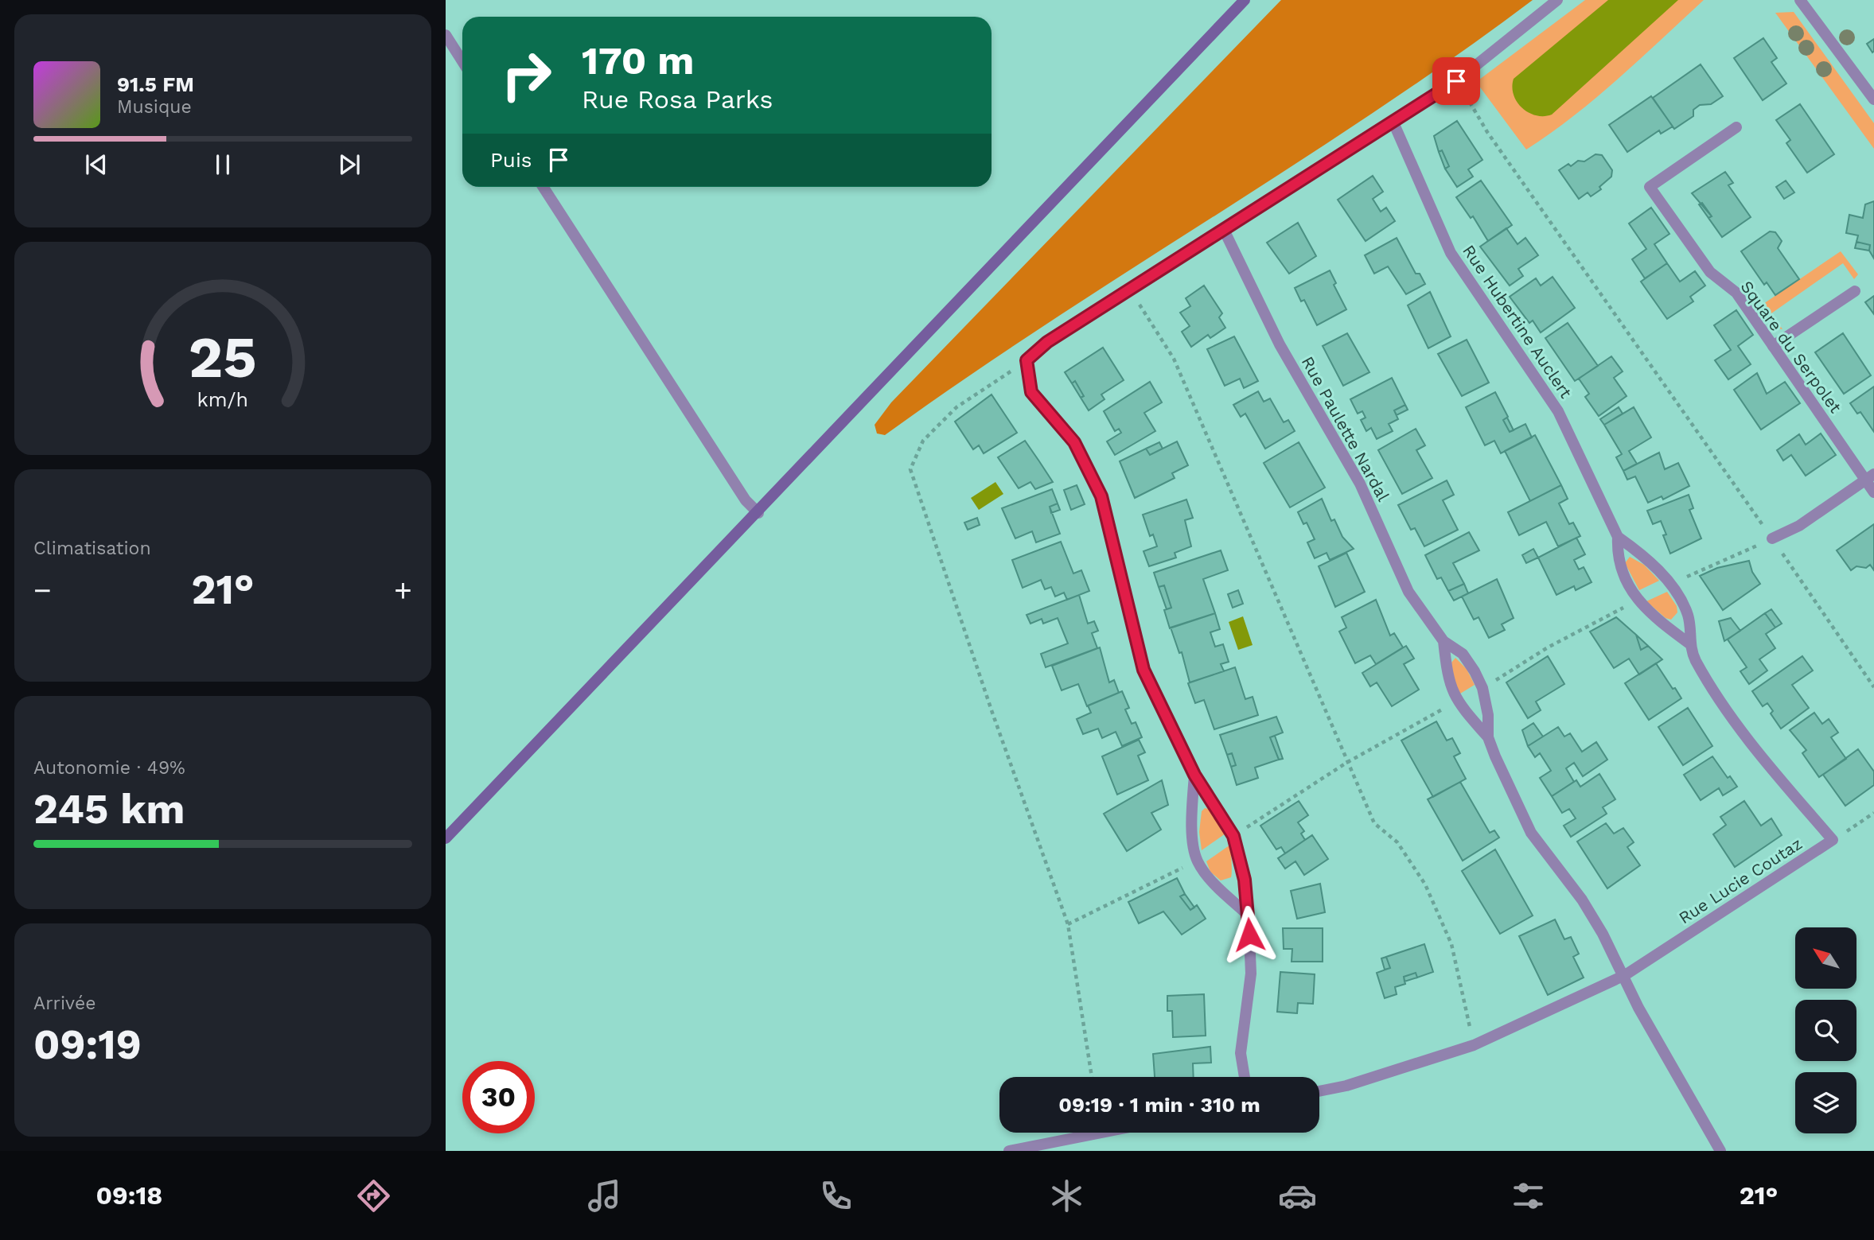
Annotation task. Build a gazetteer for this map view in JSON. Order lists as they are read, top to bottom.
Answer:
{
  "streets": {
    "street": [
      "Rue Hubertine Auclert",
      "Square du Serpolet",
      "Rue Paulette Nardal",
      "Rue Lucie Coutaz"
    ]
  },
  "crossings": [
    ["Rue Hubertine Auclert", "Rue Lucie Coutaz"],
    ["Rue Paulette Nardal", "Rue Lucie Coutaz"]
  ],
  "north": "top left",
  "page": {
    "turn": ["170 m", "Rue Rosa Parks"],
    "song": ["91.5 FM", "Musique"],
    "then": "Puis",
    "tile": [
      "Climatisation",
      ["Autonomie · 49%", "245 km"],
      ["Arrivée", "09:19"]
    ],
    "heat": ["−", "21°", "+"],
    "limit": "30",
    "trip": "09:19 · 1 min · 310 m",
    "tabs": ["09:18", "21°"],
    "gauge": ["25", "km/h"]
  }
}
